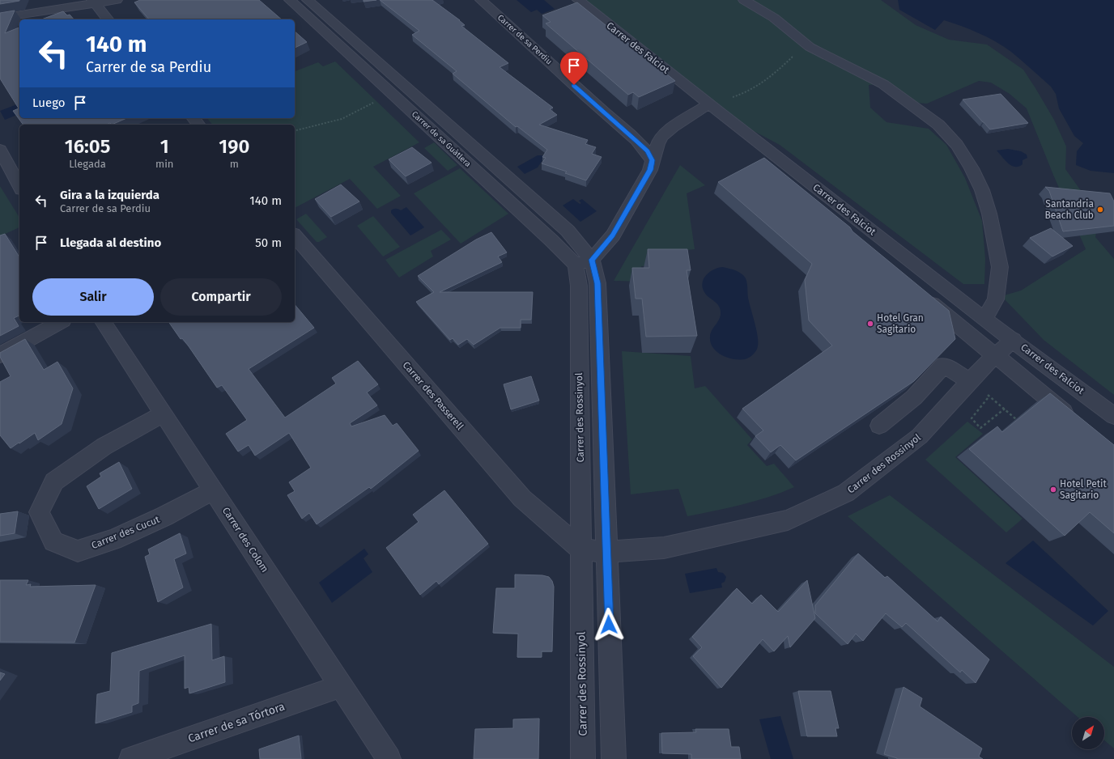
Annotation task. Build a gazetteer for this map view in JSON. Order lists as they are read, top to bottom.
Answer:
{
  "streets": {
    "street": [
      "Carrer de sa Perdiu",
      "Carrer des Falciot",
      "Carrer de sa Guàtlera",
      "Carrer des Passerell",
      "Carrer des Rossinyol",
      "Carrer des Cucut",
      "Carrer des Colom",
      "Carrer de sa Tórtora"
    ]
  },
  "crossings": [
    ["Carrer des Falciot", "Carrer des Rossinyol"],
    ["Carrer de sa Guàtlera", "Carrer des Rossinyol"],
    ["Carrer des Passerell", "Carrer des Rossinyol"],
    ["Carrer des Cucut", "Carrer des Colom"],
    ["Carrer des Colom", "Carrer de sa Tórtora"]
  ],
  "places": ["Santandria Beach Club", "Hotel Gran Sagitario", "Hotel Petit Sagitario"],
  "north": "top right",
  "page": {
    "turn": ["140 m", "Carrer de sa Perdiu"],
    "then": "Luego",
    "eta": [
      "16:05",
      "Llegada",
      "1",
      "min",
      "190",
      "m"
    ],
    "list": [
      {
        "name": "Gira a la izquierda",
        "note": "Carrer de sa Perdiu",
        "value": "140 m"
      },
      {
        "name": "Llegada al destino",
        "value": "50 m"
      }
    ],
    "buttons": ["Salir", "Compartir"]
  }
}
